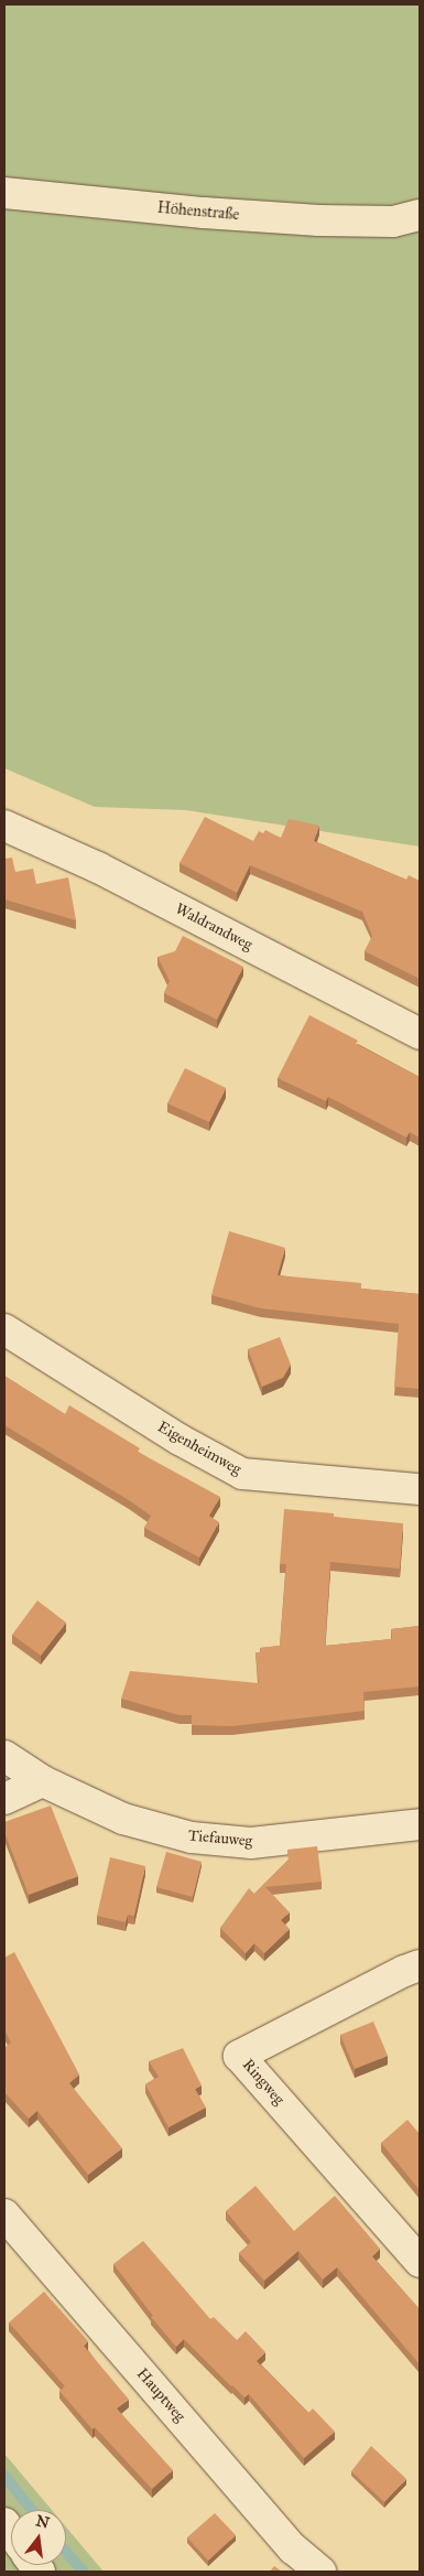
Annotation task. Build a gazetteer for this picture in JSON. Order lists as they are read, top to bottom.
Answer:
{
  "streets": {
    "street": [
      "Höhenstraße",
      "Waldrandweg",
      "Eigenheimweg",
      "Tiefauweg",
      "Ringweg",
      "Hauptweg"
    ]
  },
  "north": "top"
}
